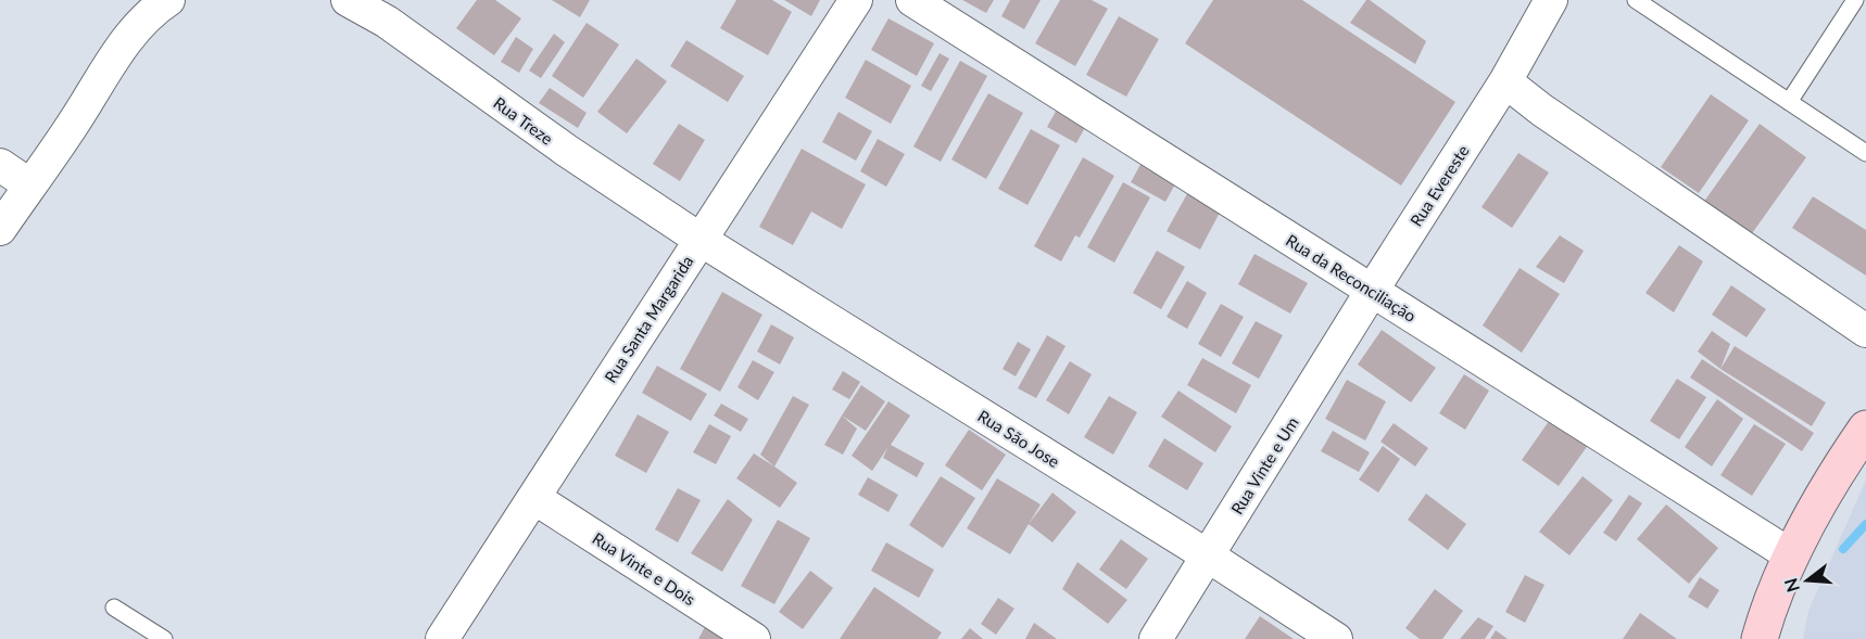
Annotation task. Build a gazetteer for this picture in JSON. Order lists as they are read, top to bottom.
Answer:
{
  "streets": {
    "street": [
      "Rua Treze",
      "Rua Evereste",
      "Rua da Reconciliação",
      "Rua Santa Margarida",
      "Rua São Jose",
      "Rua Vinte e Um",
      "Rua Vinte e Dois"
    ]
  },
  "crossings": [
    ["Rua Treze", "Rua Santa Margarida"],
    ["Rua Treze", "Rua São Jose"],
    ["Rua Evereste", "Rua da Reconciliação"],
    ["Rua Evereste", "Rua Vinte e Um"],
    ["Rua da Reconciliação", "Rua Vinte e Um"],
    ["Rua Santa Margarida", "Rua São Jose"],
    ["Rua Santa Margarida", "Rua Vinte e Dois"],
    ["Rua São Jose", "Rua Vinte e Um"]
  ],
  "north": "left"
}
